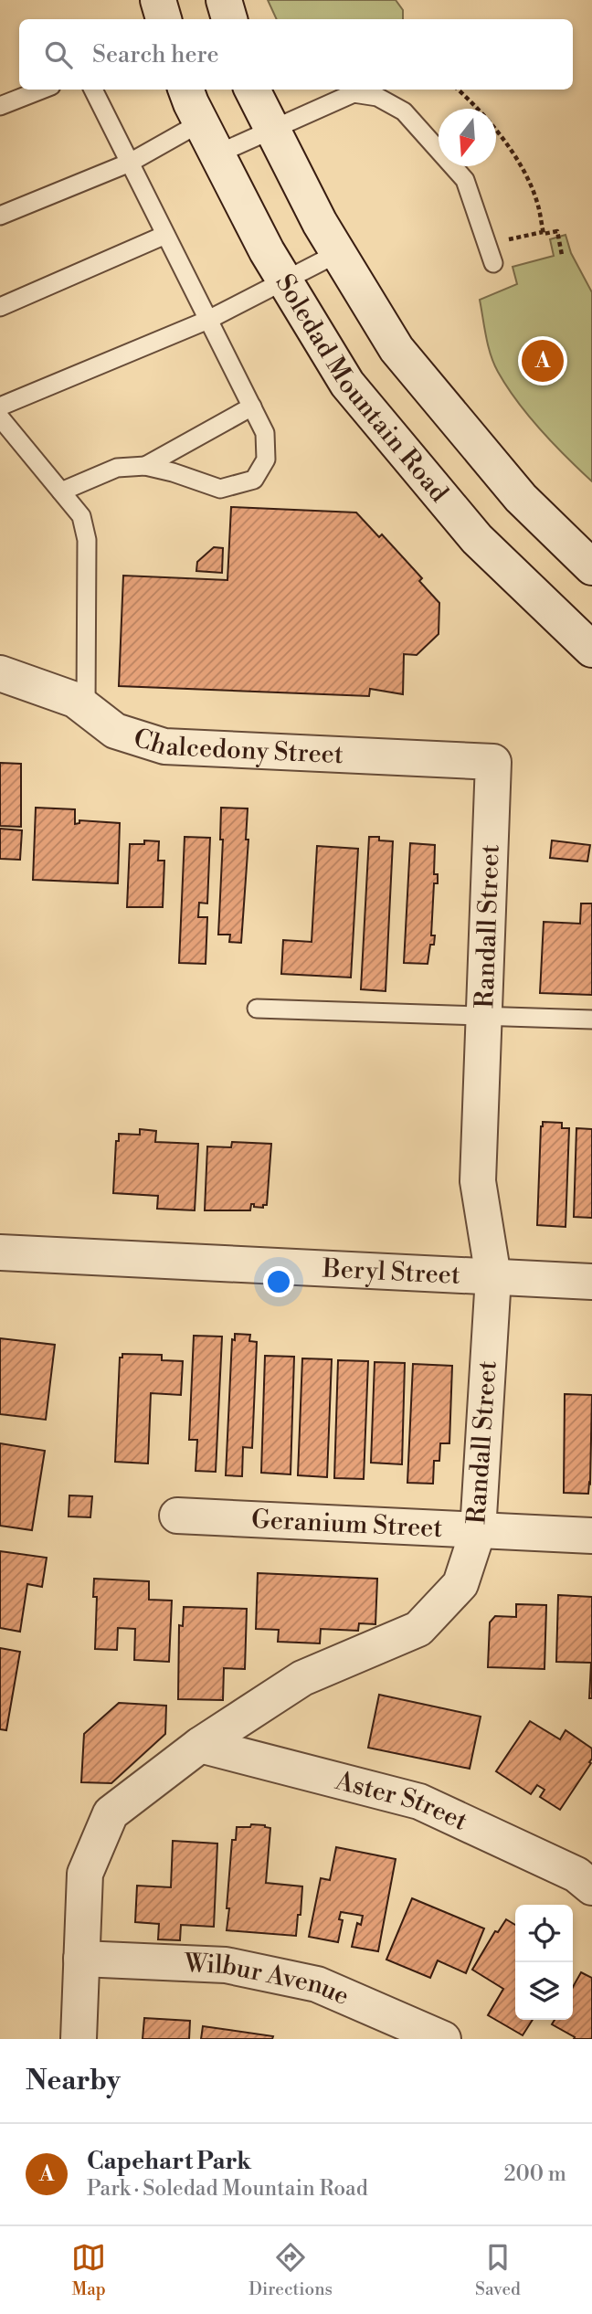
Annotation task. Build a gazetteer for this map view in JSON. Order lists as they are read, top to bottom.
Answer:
{
  "streets": {
    "street": [
      "Soledad Mountain Road",
      "Chalcedony Street",
      "Randall Street",
      "Beryl Street",
      "Geranium Street",
      "Aster Street",
      "Wilbur Avenue"
    ]
  },
  "crossings": [
    ["Chalcedony Street", "Randall Street"],
    ["Randall Street", "Beryl Street"],
    ["Randall Street", "Geranium Street"],
    ["Randall Street", "Aster Street"],
    ["Randall Street", "Wilbur Avenue"]
  ],
  "north": "bottom",
  "page": {
    "search": "Search here",
    "pins": "A",
    "heading": "Nearby",
    "list": [
      {
        "mark": "A",
        "name": "Capehart Park",
        "note": "Park · Soledad Mountain Road",
        "value": "200 m"
      }
    ],
    "nav": ["Map", "Directions", "Saved"]
  }
}
